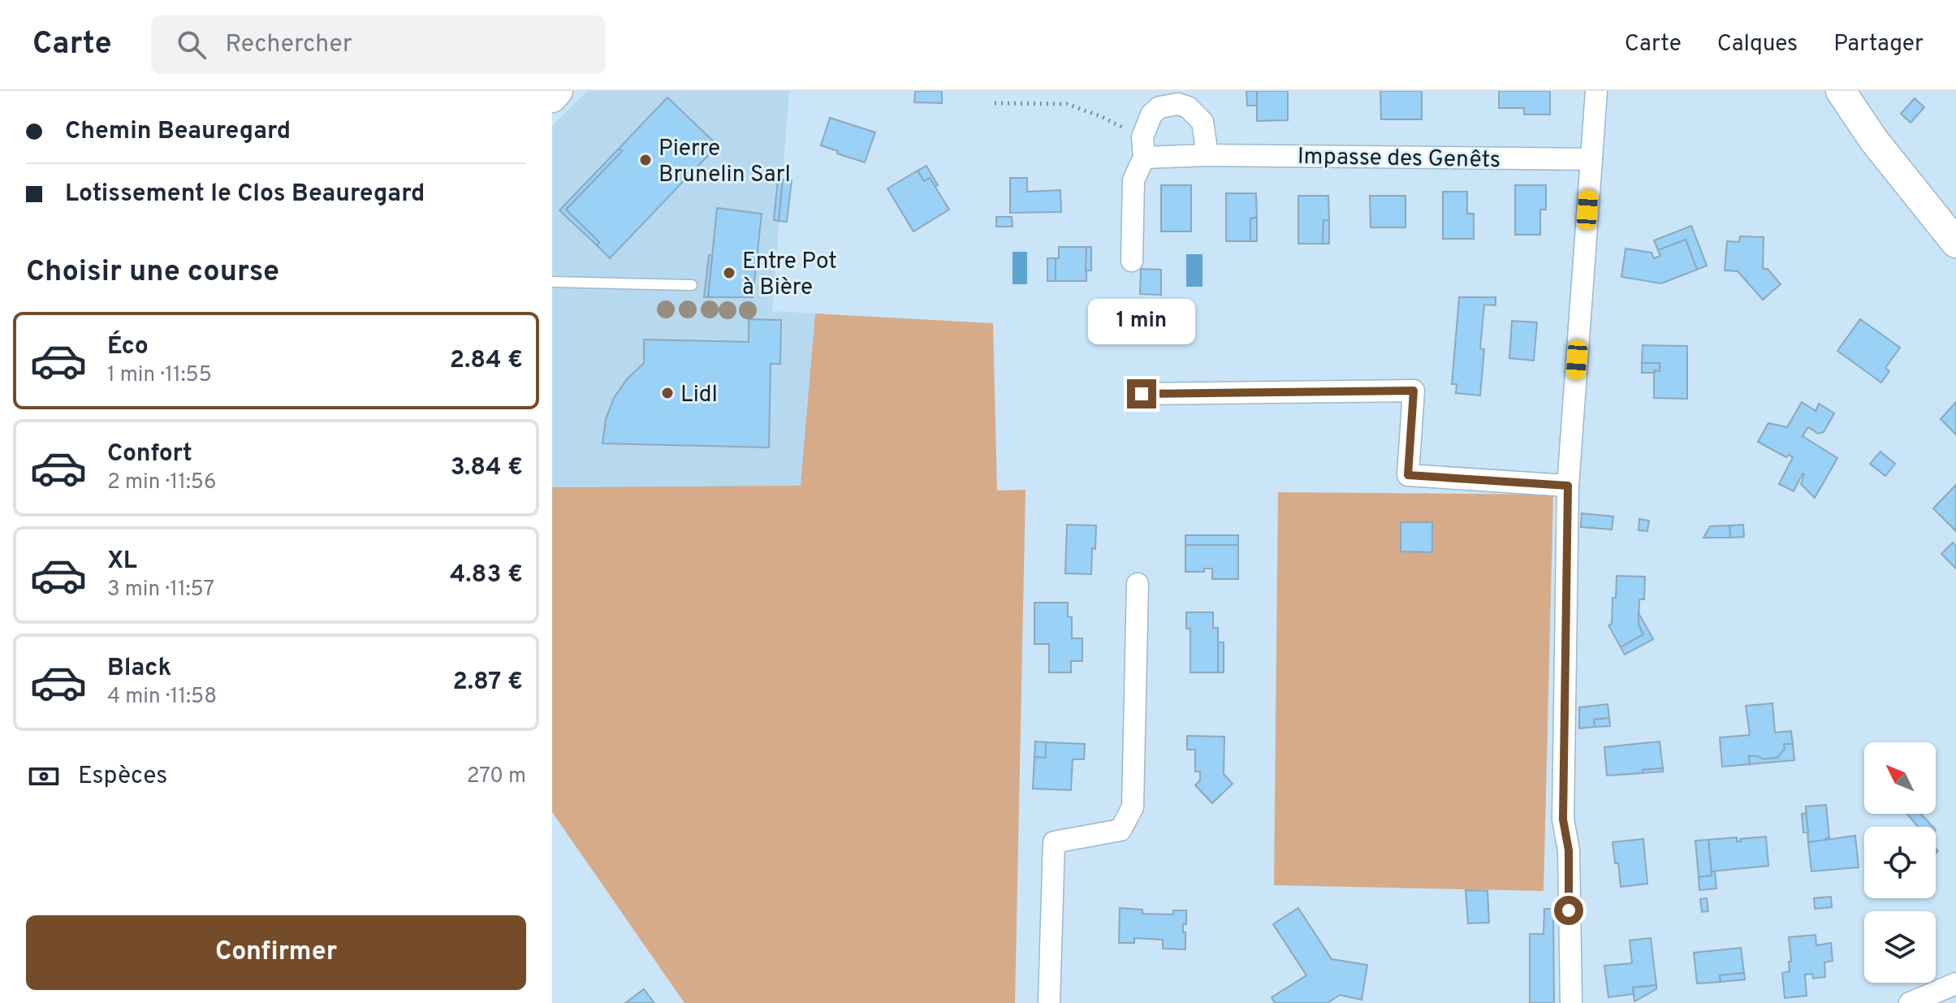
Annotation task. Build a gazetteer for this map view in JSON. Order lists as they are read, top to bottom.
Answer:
{
  "streets": {
    "street": ["Impasse des Genêts"]
  },
  "places": ["Pierre Brunelin Sarl", "Entre Pot à Bière", "Lidl"],
  "north": "top left",
  "page": {
    "header": "Carte",
    "search": "Rechercher",
    "nav": ["Carte", "Calques", "Partager"],
    "banner": ["Chemin Beauregard", "Lotissement le Clos Beauregard"],
    "heading": "Choisir une course",
    "bubble": "1 min",
    "list": [
      {
        "name": "Éco",
        "note": "1 min · 11:55",
        "value": "2.84 €"
      },
      {
        "name": "Confort",
        "note": "2 min · 11:56",
        "value": "3.84 €"
      },
      {
        "name": "XL",
        "note": "3 min · 11:57",
        "value": "4.83 €"
      },
      {
        "name": "Black",
        "note": "4 min · 11:58",
        "value": "2.87 €"
      }
    ],
    "pay": ["Espèces", "270 m"],
    "buttons": "Confirmer"
  }
}
